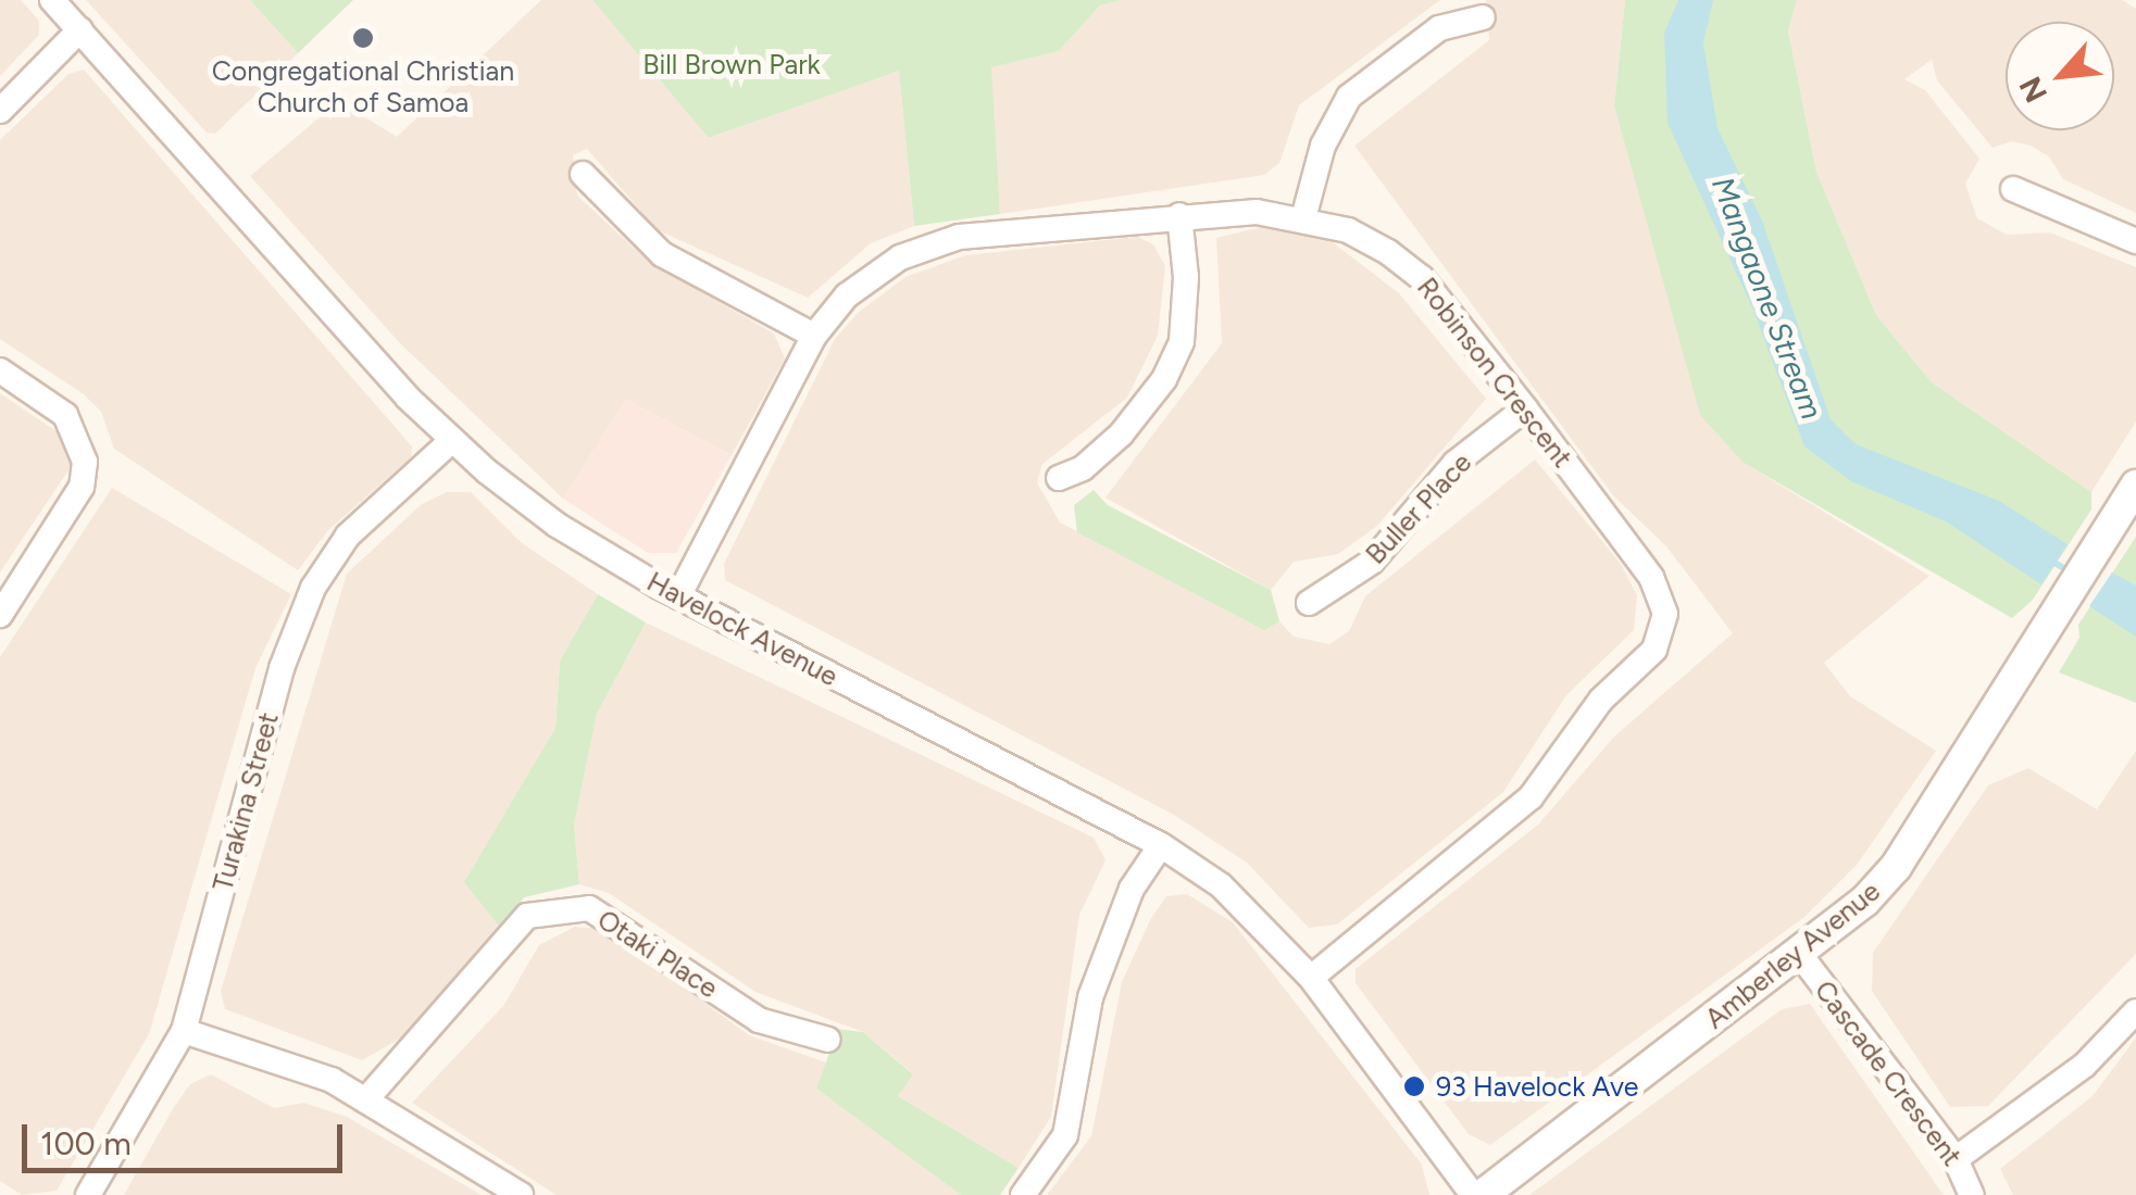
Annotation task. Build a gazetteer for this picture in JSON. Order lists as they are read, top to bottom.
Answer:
{
  "streets": {
    "street": [
      "Robinson Crescent",
      "Buller Place",
      "Havelock Avenue",
      "Turakina Street",
      "Otaki Place",
      "Amberley Avenue",
      "Cascade Crescent"
    ]
  },
  "crossings": [
    ["Robinson Crescent", "Buller Place"],
    ["Robinson Crescent", "Havelock Avenue"],
    ["Havelock Avenue", "Turakina Street"],
    ["Amberley Avenue", "Cascade Crescent"]
  ],
  "water": ["Mangaone Stream"],
  "parks": ["Bill Brown Park"],
  "places": ["Congregational Christian Church of Samoa", "93 Havelock Ave"],
  "scale_bar": "100 m",
  "north": "bottom left"
}
